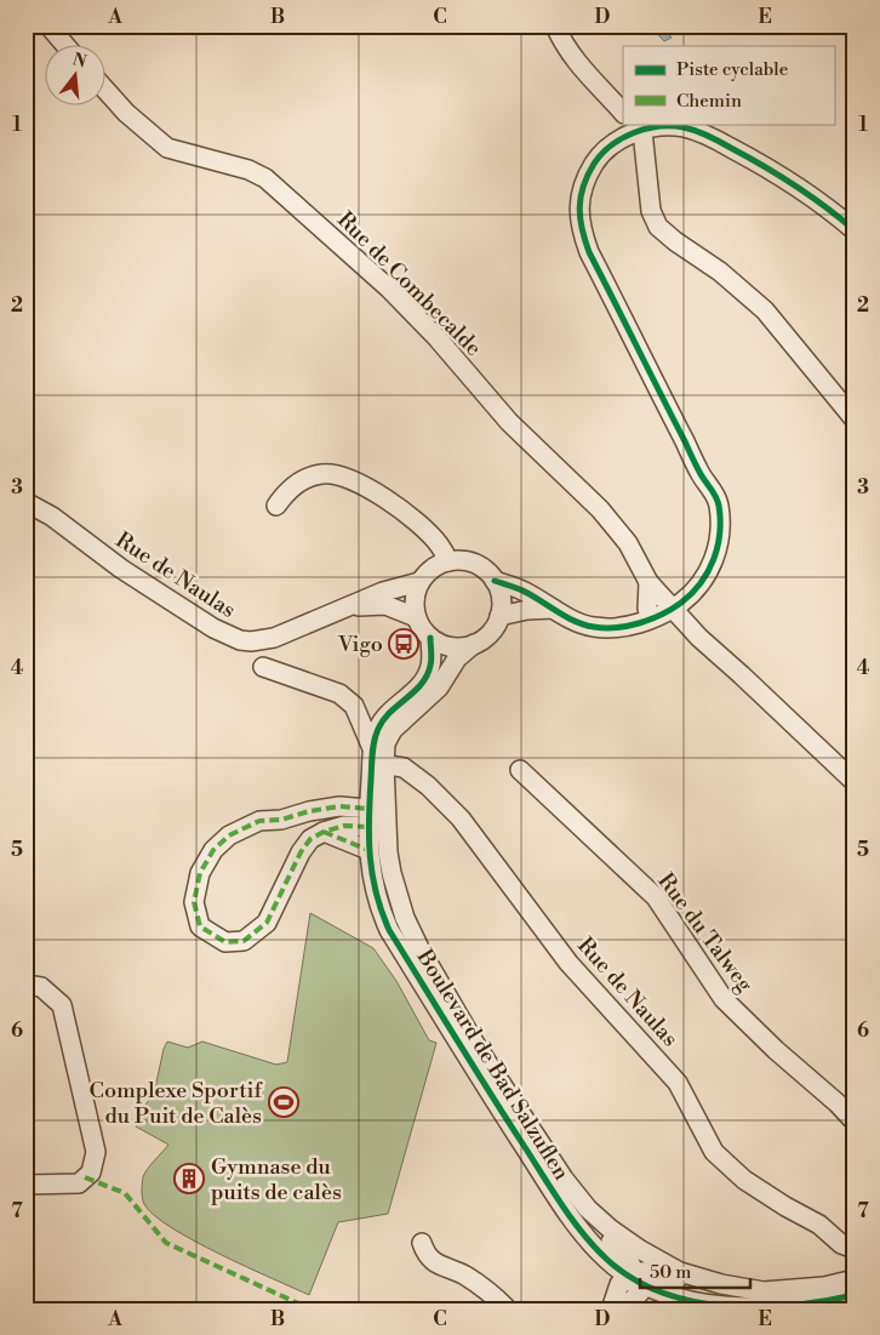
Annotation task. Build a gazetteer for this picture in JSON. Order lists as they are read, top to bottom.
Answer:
{
  "streets": {
    "street": [
      "Rue de Combecalde",
      "Rue de Naulas",
      "Rue du Talweg",
      "Boulevard de Bad Salzuflen"
    ]
  },
  "crossings": [
    ["Rue de Naulas", "Boulevard de Bad Salzuflen"]
  ],
  "places": {
    "bus stop": ["Vigo"],
    "sports": ["Complexe Sportif du Puit de Calès"],
    "building": ["Gymnase du puits de calès"]
  },
  "legend": ["Piste cyclable", "Chemin"],
  "scale_bar": "50 m",
  "north": "top",
  "grid": {
    "columns": [
      "A",
      "B",
      "C",
      "D",
      "E"
    ],
    "rows": [
      "1",
      "2",
      "3",
      "4",
      "5",
      "6",
      "7"
    ]
  }
}
